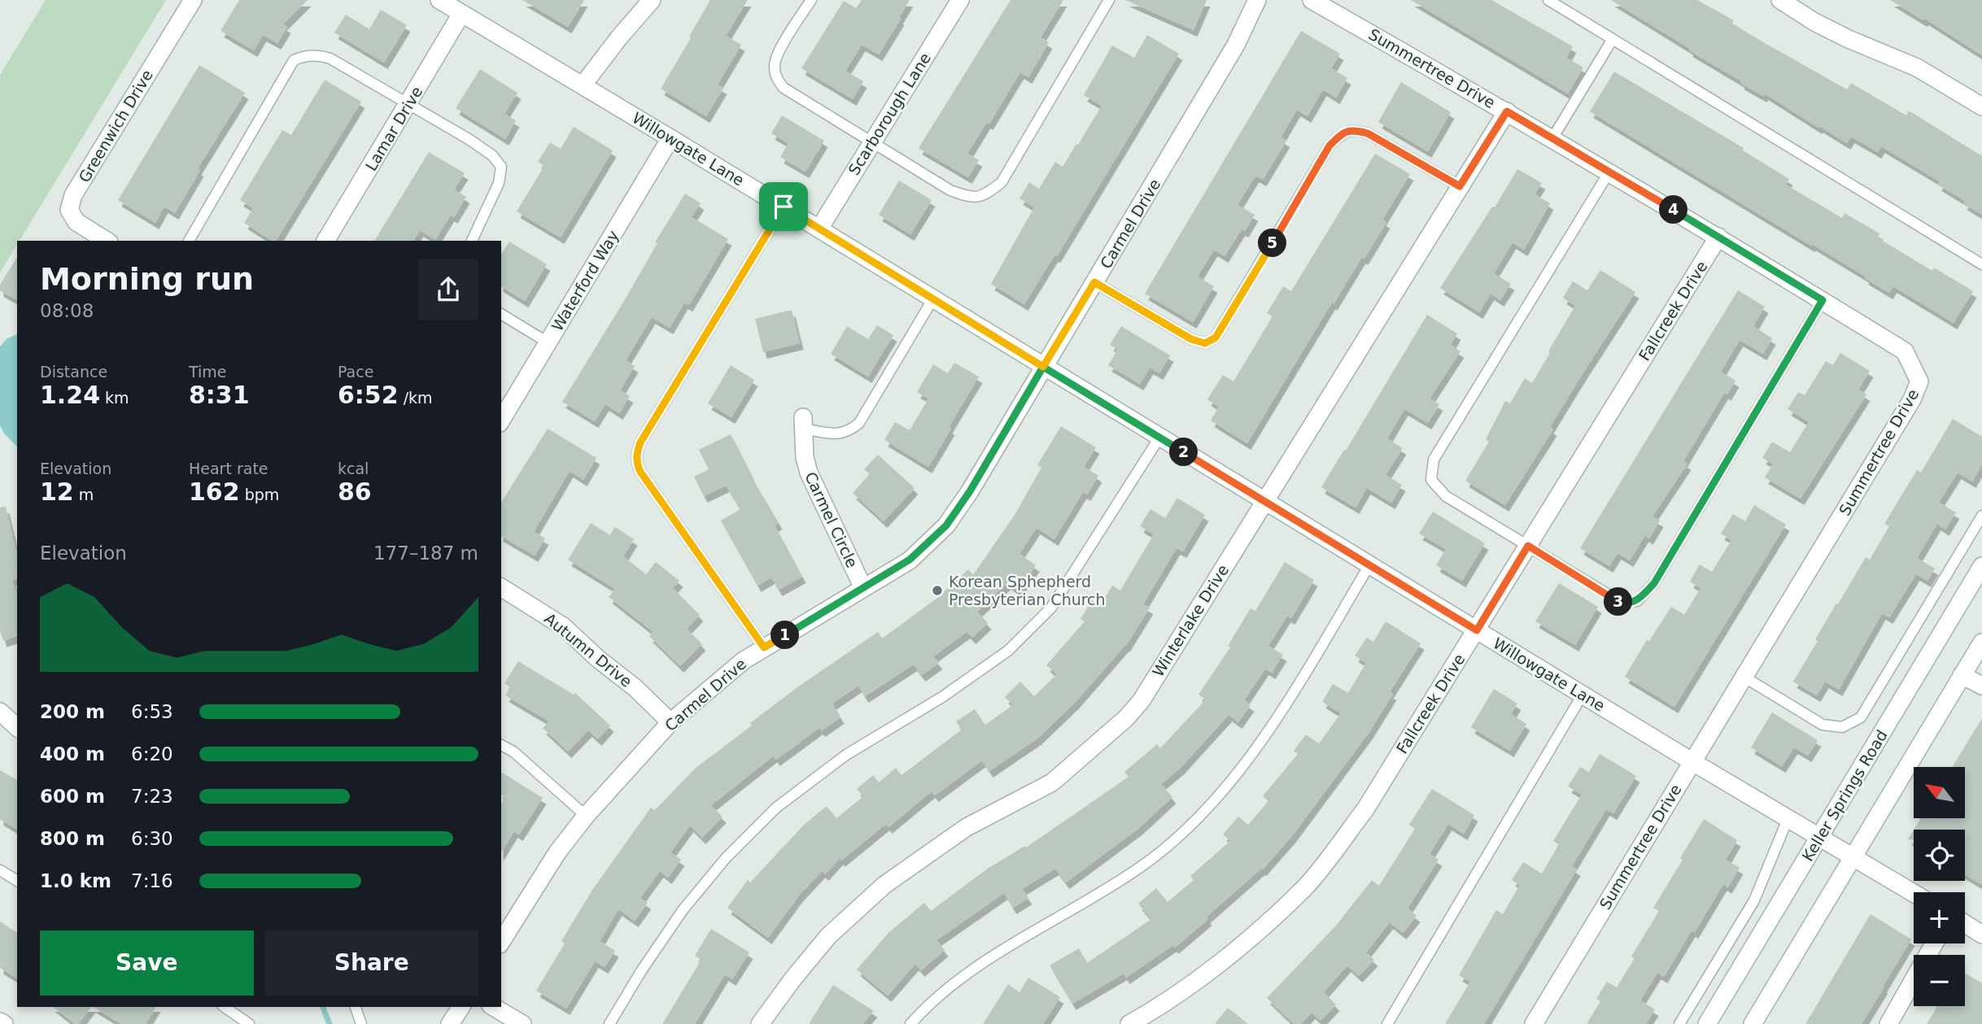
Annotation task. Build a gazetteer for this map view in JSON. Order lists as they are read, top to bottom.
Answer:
{
  "streets": {
    "street": [
      "Summertree Drive",
      "Scarborough Lane",
      "Greenwich Drive",
      "Lamar Drive",
      "Willowgate Lane",
      "Carmel Drive",
      "Waterford Way",
      "Fallcreek Drive",
      "Carmel Circle",
      "Winterlake Drive",
      "Autumn Drive",
      "Keller Springs Road"
    ]
  },
  "crossings": [
    ["Summertree Drive", "Willowgate Lane"],
    ["Summertree Drive", "Fallcreek Drive"],
    ["Summertree Drive", "Winterlake Drive"],
    ["Scarborough Lane", "Willowgate Lane"],
    ["Lamar Drive", "Willowgate Lane"],
    ["Willowgate Lane", "Carmel Drive"],
    ["Willowgate Lane", "Waterford Way"],
    ["Willowgate Lane", "Fallcreek Drive"],
    ["Willowgate Lane", "Winterlake Drive"],
    ["Willowgate Lane", "Keller Springs Road"],
    ["Carmel Drive", "Carmel Circle"],
    ["Carmel Drive", "Autumn Drive"]
  ],
  "places": ["Korean Sphepherd Presbyterian Church"],
  "north": "top left",
  "page": {
    "pins": [
      "4",
      "5",
      "2",
      "3",
      "1"
    ],
    "heading": ["Morning run", "08:08"],
    "stats": [
      ["Distance", "1.24 km"],
      ["Time", "8:31"],
      ["Pace", "6:52 /km"],
      ["Elevation", "12 m"],
      ["Heart rate", "162 bpm"],
      ["kcal", "86"]
    ],
    "chart": ["Elevation", "177–187 m"],
    "list": [
      {
        "name": "200 m",
        "note": "6:53"
      },
      {
        "name": "400 m",
        "note": "6:20"
      },
      {
        "name": "600 m",
        "note": "7:23"
      },
      {
        "name": "800 m",
        "note": "6:30"
      },
      {
        "name": "1.0 km",
        "note": "7:16"
      }
    ],
    "map_buttons": ["+", "−"],
    "buttons": ["Save", "Share"]
  }
}
